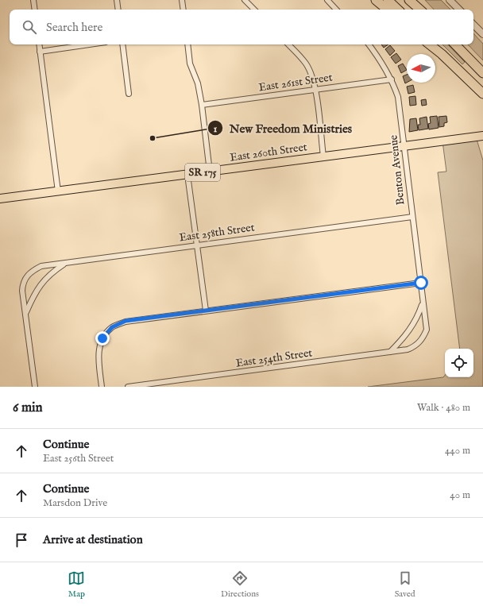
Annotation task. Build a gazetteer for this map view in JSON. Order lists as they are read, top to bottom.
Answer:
{
  "streets": {
    "main road": ["East 260th Street", "SR 175"],
    "street": [
      "East 261st Street",
      "Benton Avenue",
      "East 258th Street",
      "East 254th Street"
    ]
  },
  "crossings": [
    ["East 261st Street", "Benton Avenue"],
    ["East 260th Street", "Benton Avenue"],
    ["Benton Avenue", "East 258th Street"],
    ["Benton Avenue", "East 254th Street"]
  ],
  "places": ["New Freedom Ministries"],
  "north": "left",
  "page": {
    "search": "Search here",
    "heading": ["6 min", "Walk · 480 m"],
    "list": [
      ["Continue", "East 256th Street", "440 m"],
      ["Continue", "Marsdon Drive", "40 m"],
      "Arrive at destination"
    ],
    "nav": ["Map", "Directions", "Saved"]
  }
}
